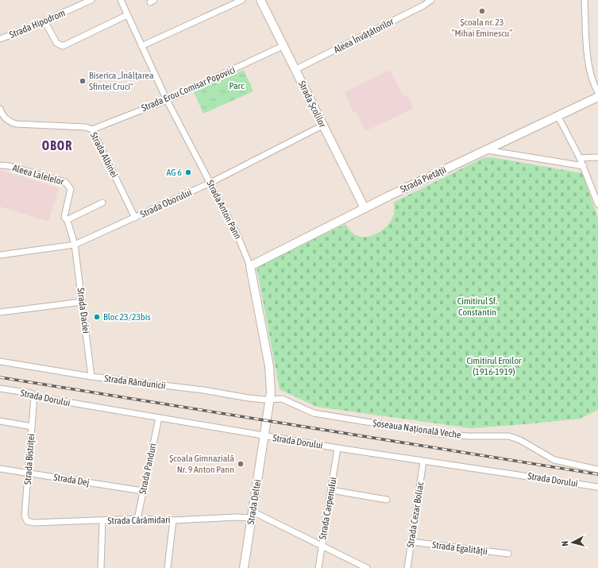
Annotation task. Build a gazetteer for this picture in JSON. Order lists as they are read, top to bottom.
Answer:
{
  "streets": {
    "street": [
      "Strada Hipodrom",
      "Aleea Învățătorilor",
      "Strada Erou Comisar Popovici",
      "Strada Școlilor",
      "Strada Albinei",
      "Aleea Lalelelor",
      "Strada Pietății",
      "Strada Oborului",
      "Strada Anton Pann",
      "Strada Daciei",
      "Strada Rândunicii",
      "Strada Dorului",
      "Șoseaua Națională Veche",
      "Strada Bistriței",
      "Strada Panduri",
      "Strada Dej",
      "Strada Deltei",
      "Strada Carpenului",
      "Strada Cezar Boliac",
      "Strada Cărămidari",
      "Strada Egalității"
    ]
  },
  "crossings": [
    ["Aleea Învățătorilor", "Strada Școlilor"],
    ["Strada Erou Comisar Popovici", "Strada Școlilor"],
    ["Strada Erou Comisar Popovici", "Strada Albinei"],
    ["Strada Erou Comisar Popovici", "Strada Anton Pann"],
    ["Strada Școlilor", "Strada Pietății"],
    ["Strada Școlilor", "Strada Oborului"],
    ["Strada Albinei", "Strada Oborului"],
    ["Aleea Lalelelor", "Strada Oborului"],
    ["Aleea Lalelelor", "Strada Daciei"],
    ["Strada Pietății", "Strada Anton Pann"],
    ["Strada Oborului", "Strada Anton Pann"],
    ["Strada Oborului", "Strada Daciei"],
    ["Strada Anton Pann", "Strada Rândunicii"],
    ["Strada Anton Pann", "Strada Dorului"],
    ["Strada Anton Pann", "Șoseaua Națională Veche"],
    ["Strada Anton Pann", "Strada Deltei"],
    ["Strada Daciei", "Strada Rândunicii"],
    ["Strada Rândunicii", "Șoseaua Națională Veche"],
    ["Strada Dorului", "Strada Bistriței"],
    ["Strada Dorului", "Strada Panduri"],
    ["Strada Dorului", "Strada Deltei"],
    ["Strada Dorului", "Strada Carpenului"],
    ["Strada Dorului", "Strada Cezar Boliac"],
    ["Strada Bistriței", "Strada Dej"],
    ["Strada Bistriței", "Strada Cărămidari"],
    ["Strada Panduri", "Strada Dej"],
    ["Strada Panduri", "Strada Cărămidari"],
    ["Strada Deltei", "Strada Cărămidari"],
    ["Strada Carpenului", "Strada Cărămidari"],
    ["Strada Cezar Boliac", "Strada Egalității"]
  ],
  "districts": ["OBOR"],
  "parks": ["Parc", "Cimitirul Sf. Constantin", "Cimitirul Eroilor (1916-1919)"],
  "places": [
    "Școala nr. 23 ”Mihai Eminescu”",
    "Biserica „Înălțarea Sfintei Cruci\"",
    "AG 6",
    "Bloc 23/23bis",
    "Școala Gimnazială Nr. 9 Anton Pann"
  ],
  "north": "left"
}
